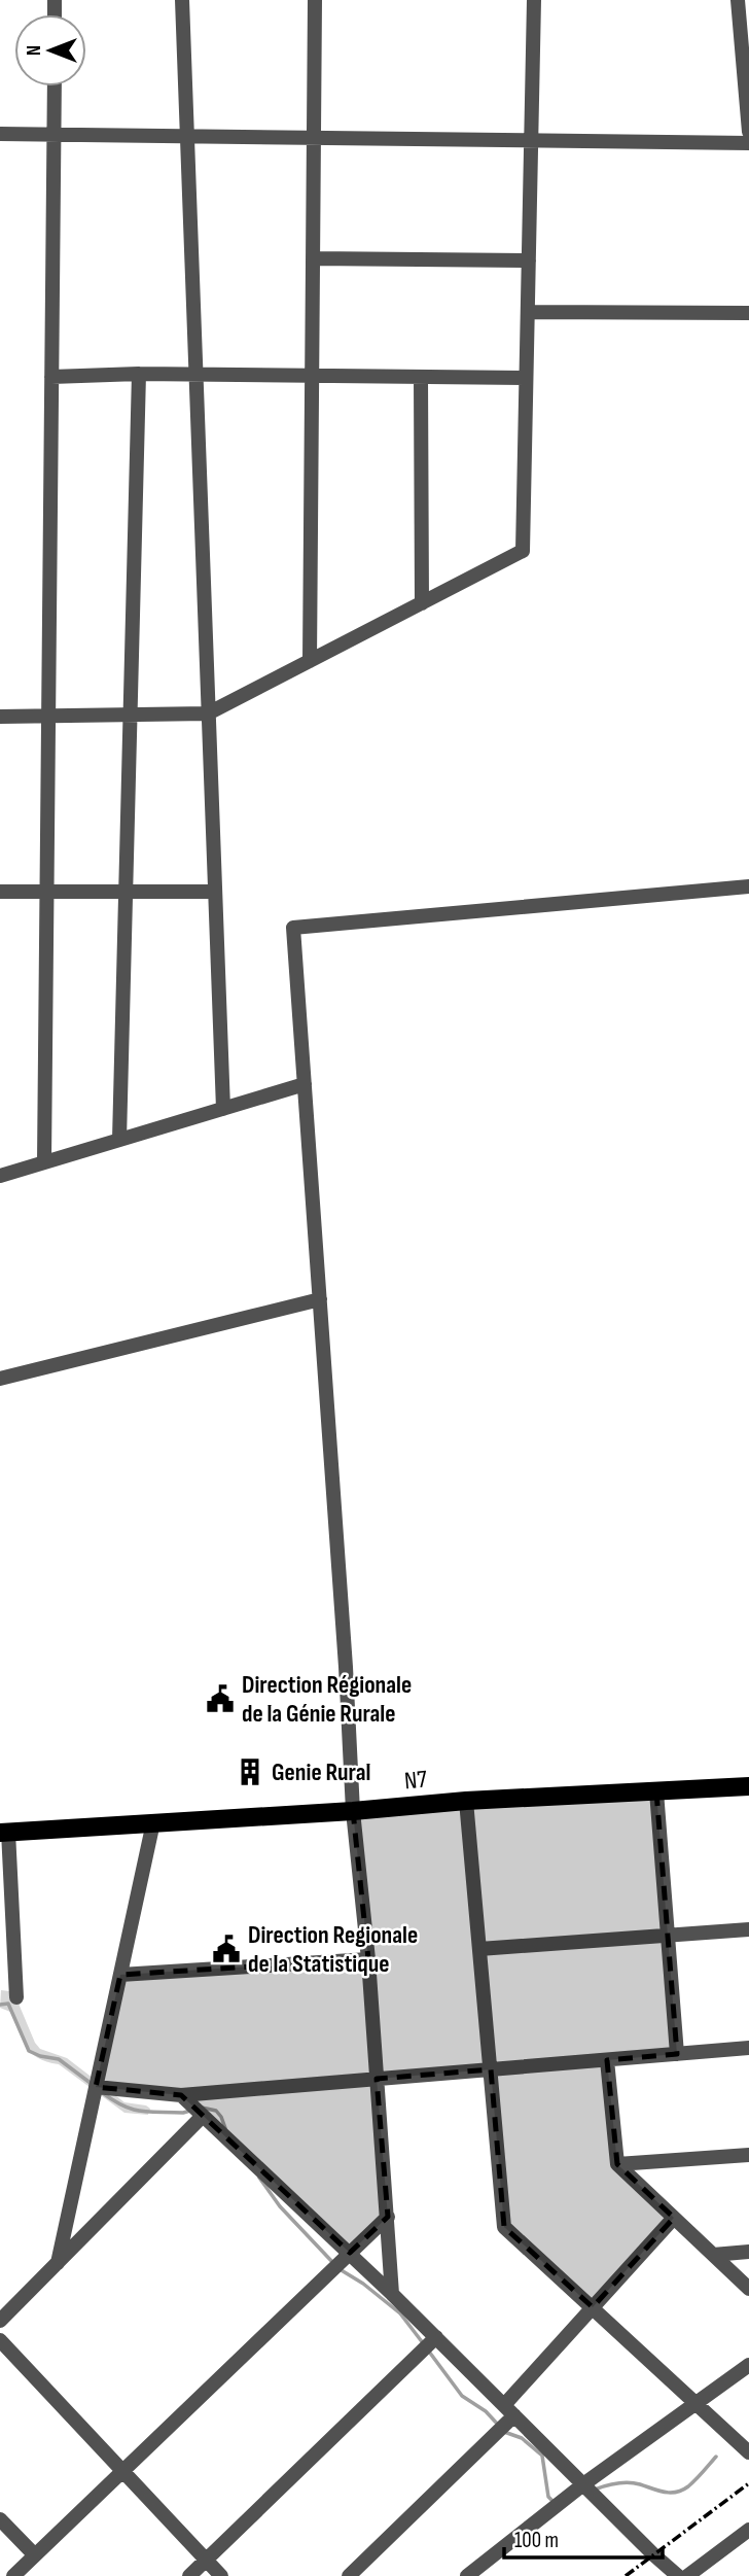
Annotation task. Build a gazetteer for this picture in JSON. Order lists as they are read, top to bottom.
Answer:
{
  "streets": {
    "main road": ["N7"]
  },
  "places": {
    "public building": ["Direction Régionale de la Génie Rurale", "Direction Regionale de la Statistique"],
    "building": ["Genie Rural"]
  },
  "scale_bar": "100 m",
  "north": "left"
}
